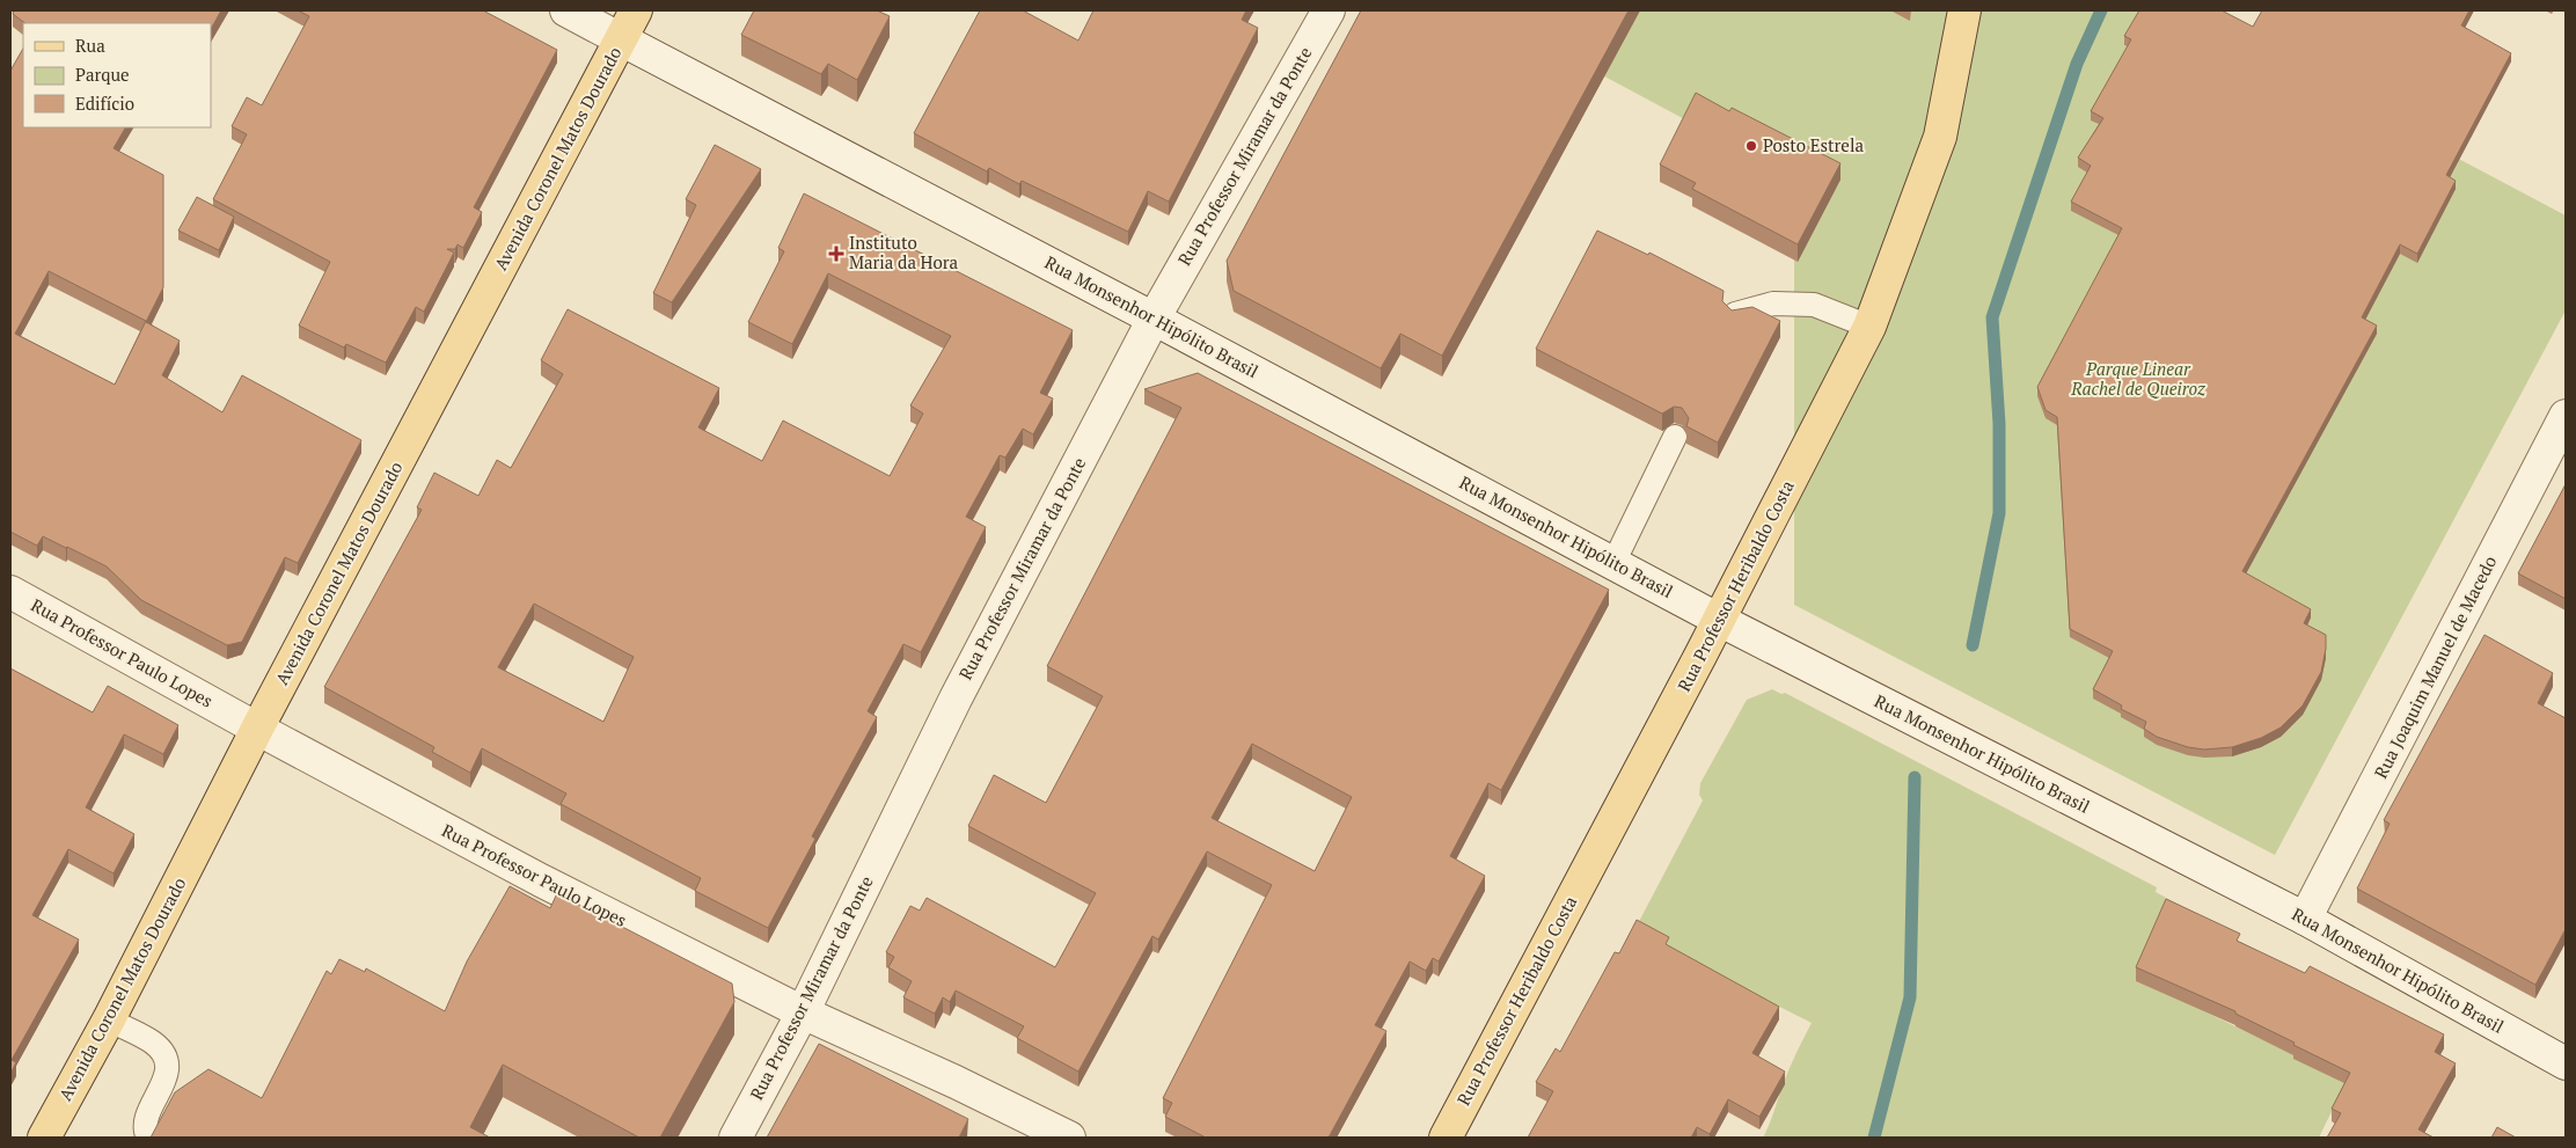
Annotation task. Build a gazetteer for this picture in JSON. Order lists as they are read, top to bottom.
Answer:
{
  "streets": {
    "main road": ["Avenida Coronel Matos Dourado", "Rua Professor Heribaldo Costa"],
    "street": [
      "Rua Professor Miramar da Ponte",
      "Rua Monsenhor Hipólito Brasil",
      "Rua Professor Paulo Lopes",
      "Rua Joaquim Manuel de Macedo"
    ]
  },
  "crossings": [
    ["Rua Professor Miramar da Ponte", "Rua Monsenhor Hipólito Brasil"],
    ["Rua Professor Miramar da Ponte", "Rua Professor Paulo Lopes"],
    ["Avenida Coronel Matos Dourado", "Rua Monsenhor Hipólito Brasil"],
    ["Avenida Coronel Matos Dourado", "Rua Professor Paulo Lopes"],
    ["Rua Monsenhor Hipólito Brasil", "Rua Professor Heribaldo Costa"],
    ["Rua Monsenhor Hipólito Brasil", "Rua Joaquim Manuel de Macedo"]
  ],
  "parks": ["Parque Linear Rachel de Queiroz"],
  "places": {
    "other": ["Posto Estrela"],
    "health": ["Instituto Maria da Hora"]
  },
  "legend": ["Rua", "Parque", "Edifício"]
}
